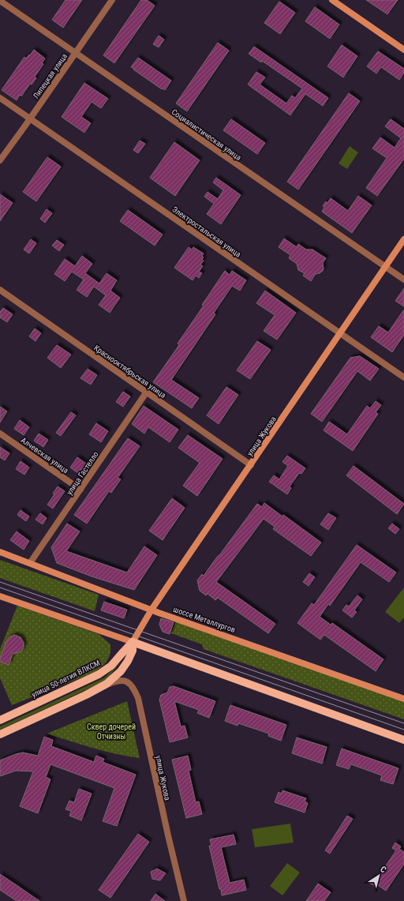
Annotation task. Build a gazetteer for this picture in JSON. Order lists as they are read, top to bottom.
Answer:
{
  "streets": {
    "main road": ["улица Жукова", "шоссе Металлургов", "улица 50-летия ВЛКСМ"],
    "street": [
      "Липецкая улица",
      "Социалистическая улица",
      "Электростальская улица",
      "Краснооктябрьская улица",
      "Алчевская улица",
      "улица Гастелло"
    ]
  },
  "crossings": [
    ["Липецкая улица", "Социалистическая улица"],
    ["Липецкая улица", "Электростальская улица"],
    ["Социалистическая улица", "улица Жукова"],
    ["Электростальская улица", "улица Жукова"],
    ["Краснооктябрьская улица", "улица Жукова"],
    ["Краснооктябрьская улица", "улица Гастелло"],
    ["улица Жукова", "шоссе Металлургов"],
    ["улица Жукова", "улица 50-летия ВЛКСМ"],
    ["Алчевская улица", "улица Гастелло"],
    ["улица Гастелло", "шоссе Металлургов"]
  ],
  "parks": ["Сквер дочерей Отчизны"],
  "north": "top right"
}
